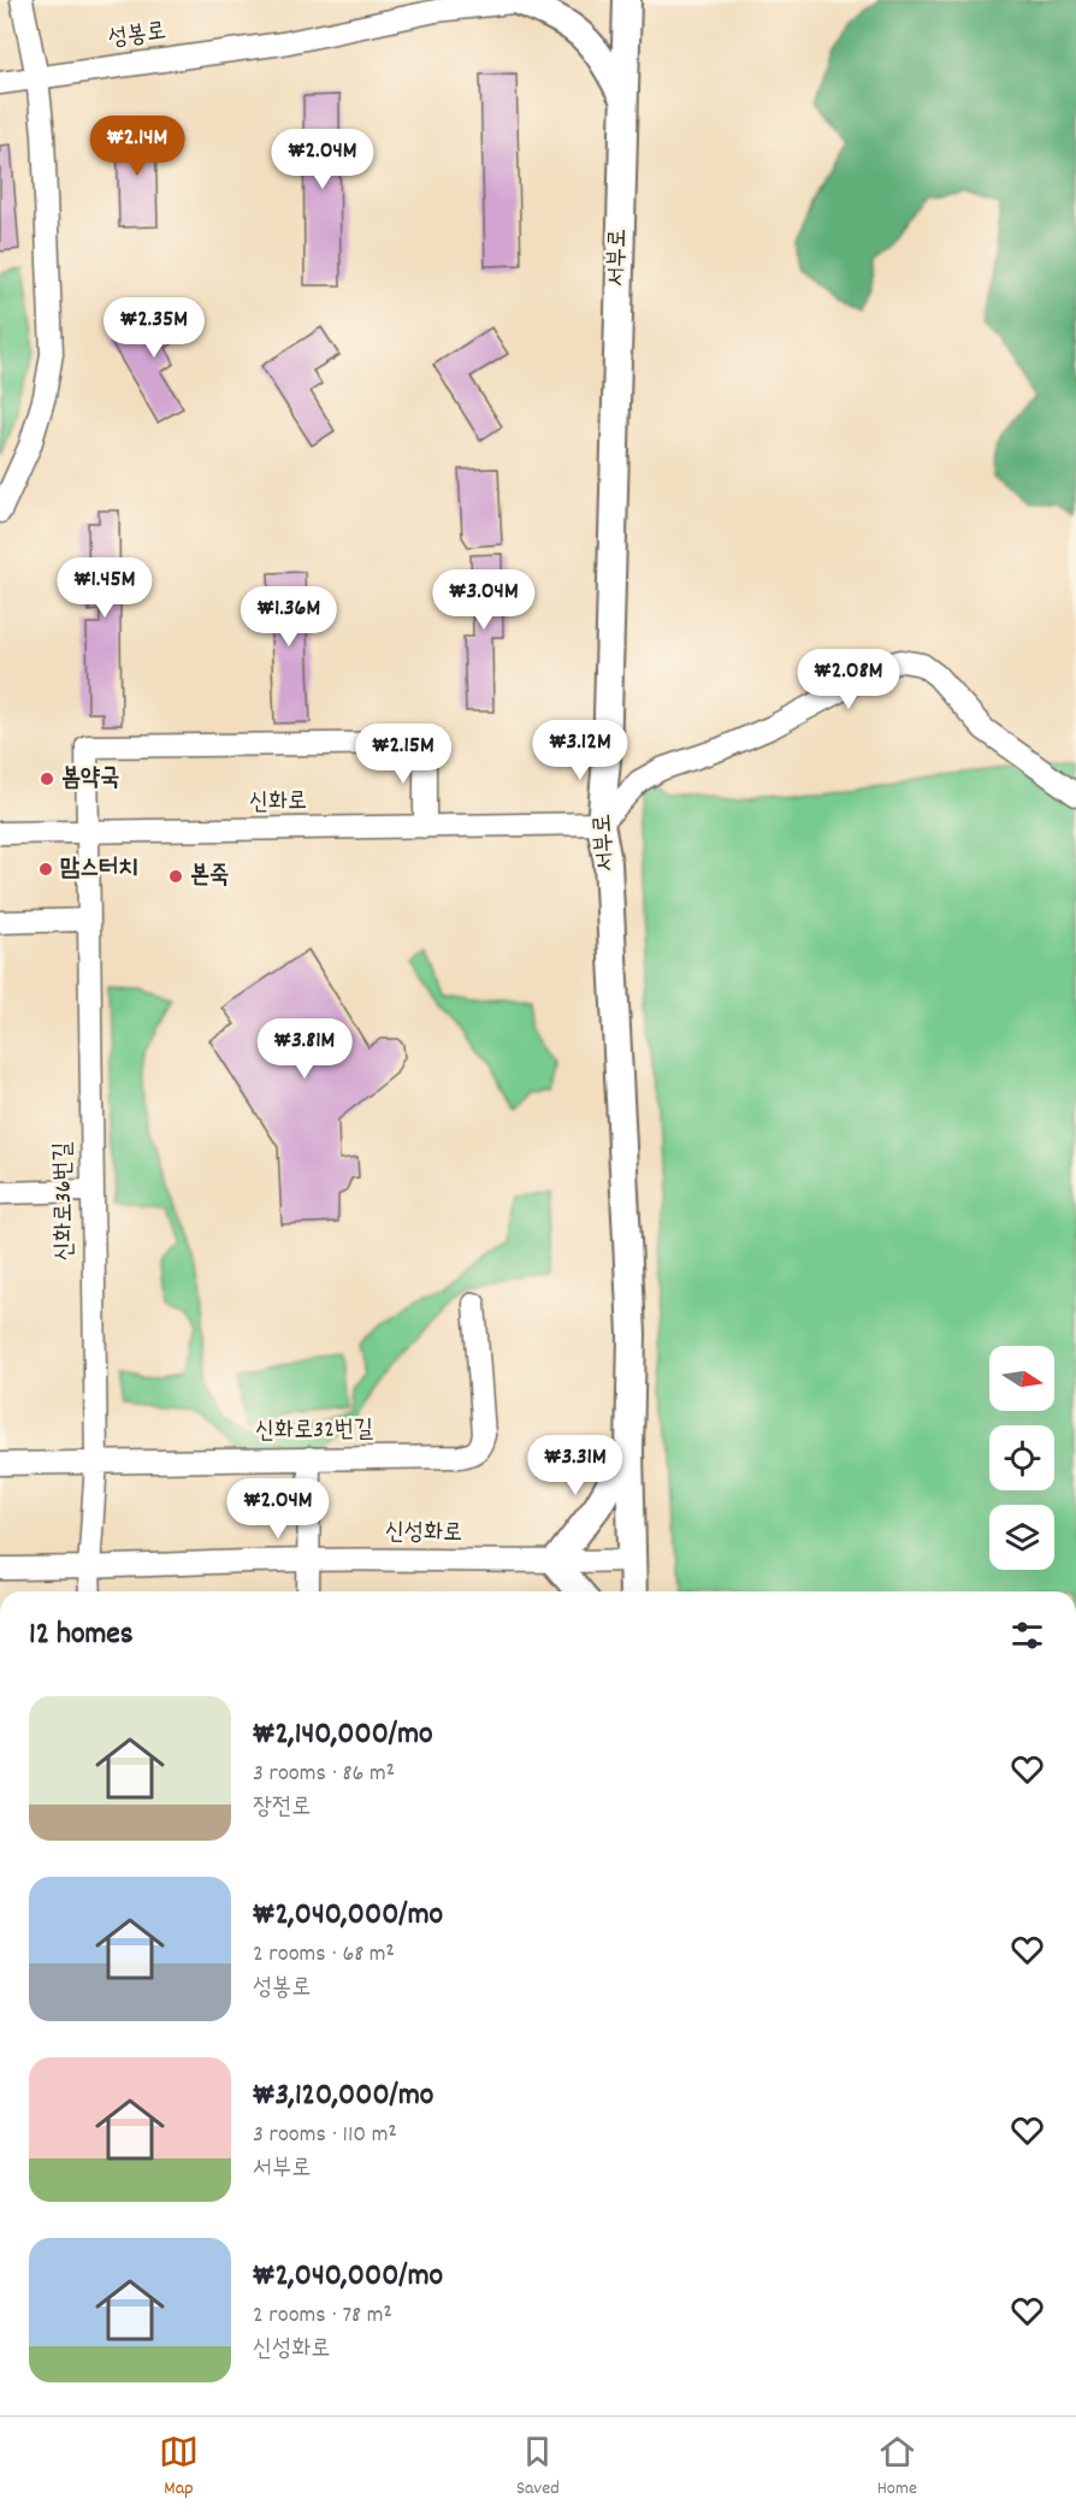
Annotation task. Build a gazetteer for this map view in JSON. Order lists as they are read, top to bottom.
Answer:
{
  "streets": {
    "main road": ["서부로"],
    "street": [
      "성봉로",
      "신화로",
      "신화로36번길",
      "신화로32번길",
      "신성화로"
    ]
  },
  "crossings": [
    ["서부로", "신화로"],
    ["서부로", "신성화로"],
    ["신화로", "신화로36번길"],
    ["신화로36번길", "신화로32번길"],
    ["신화로36번길", "신성화로"]
  ],
  "places": ["봄약국", "맘스터치", "본죽"],
  "north": "right",
  "page": {
    "price": [
      "₩2.14M",
      "₩2.04M",
      "₩2.35M",
      "₩1.45M",
      "₩3.04M",
      "₩1.36M",
      "₩2.08M",
      "₩3.12M",
      "₩2.15M",
      "₩3.81M",
      "₩3.31M",
      "₩2.04M"
    ],
    "heading": "12 homes",
    "list": [
      {
        "name": "₩2,140,000/mo",
        "note": "3 rooms · 86 m² · 장전로"
      },
      {
        "name": "₩2,040,000/mo",
        "note": "2 rooms · 68 m² · 성봉로"
      },
      {
        "name": "₩3,120,000/mo",
        "note": "3 rooms · 110 m² · 서부로"
      },
      {
        "name": "₩2,040,000/mo",
        "note": "2 rooms · 78 m² · 신성화로"
      }
    ],
    "tabs": ["Map", "Saved", "Home"]
  }
}
